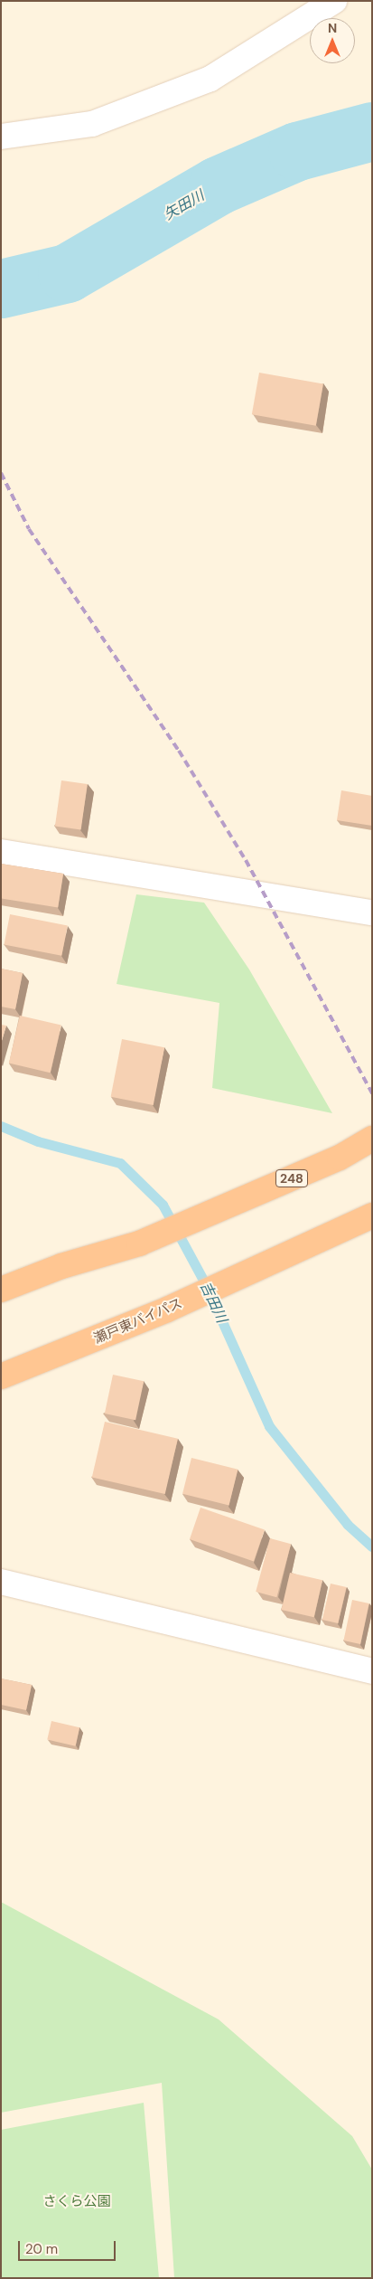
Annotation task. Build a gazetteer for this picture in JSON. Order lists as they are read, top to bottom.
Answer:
{
  "streets": {
    "highway": ["248", "瀬戸東バイパス"]
  },
  "water": ["矢田川", "吉田川"],
  "parks": ["さくら公園"],
  "scale_bar": "20 m",
  "north": "top"
}
